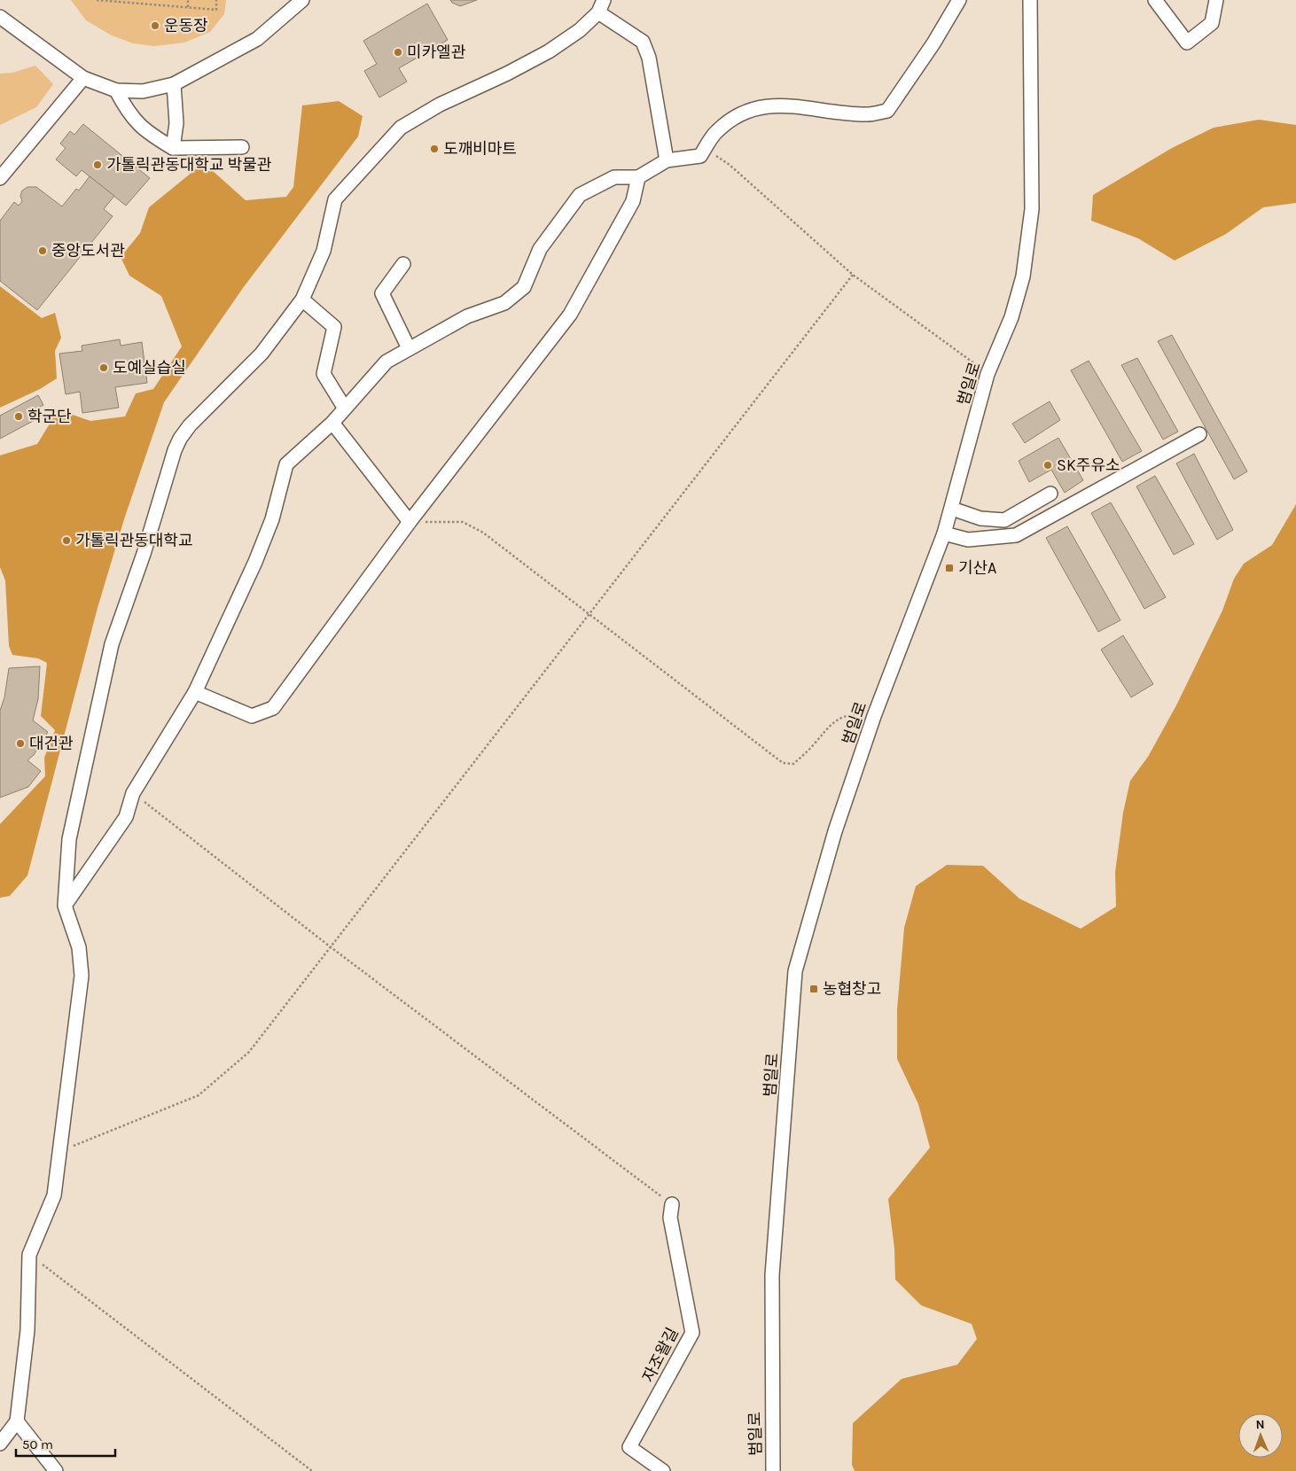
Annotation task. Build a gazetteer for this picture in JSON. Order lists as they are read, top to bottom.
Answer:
{
  "streets": {
    "street": ["범일로", "자조왈길"]
  },
  "places": {
    "other": [
      "운동장",
      "미카엘관",
      "도깨비마트",
      "가톨릭관동대학교 박물관",
      "중앙도서관",
      "도예실습실",
      "학군단",
      "SK주유소",
      "가톨릭관동대학교",
      "대건관"
    ],
    "transit": ["기산A", "농협창고"]
  },
  "scale_bar": "50 m",
  "north": "top"
}
